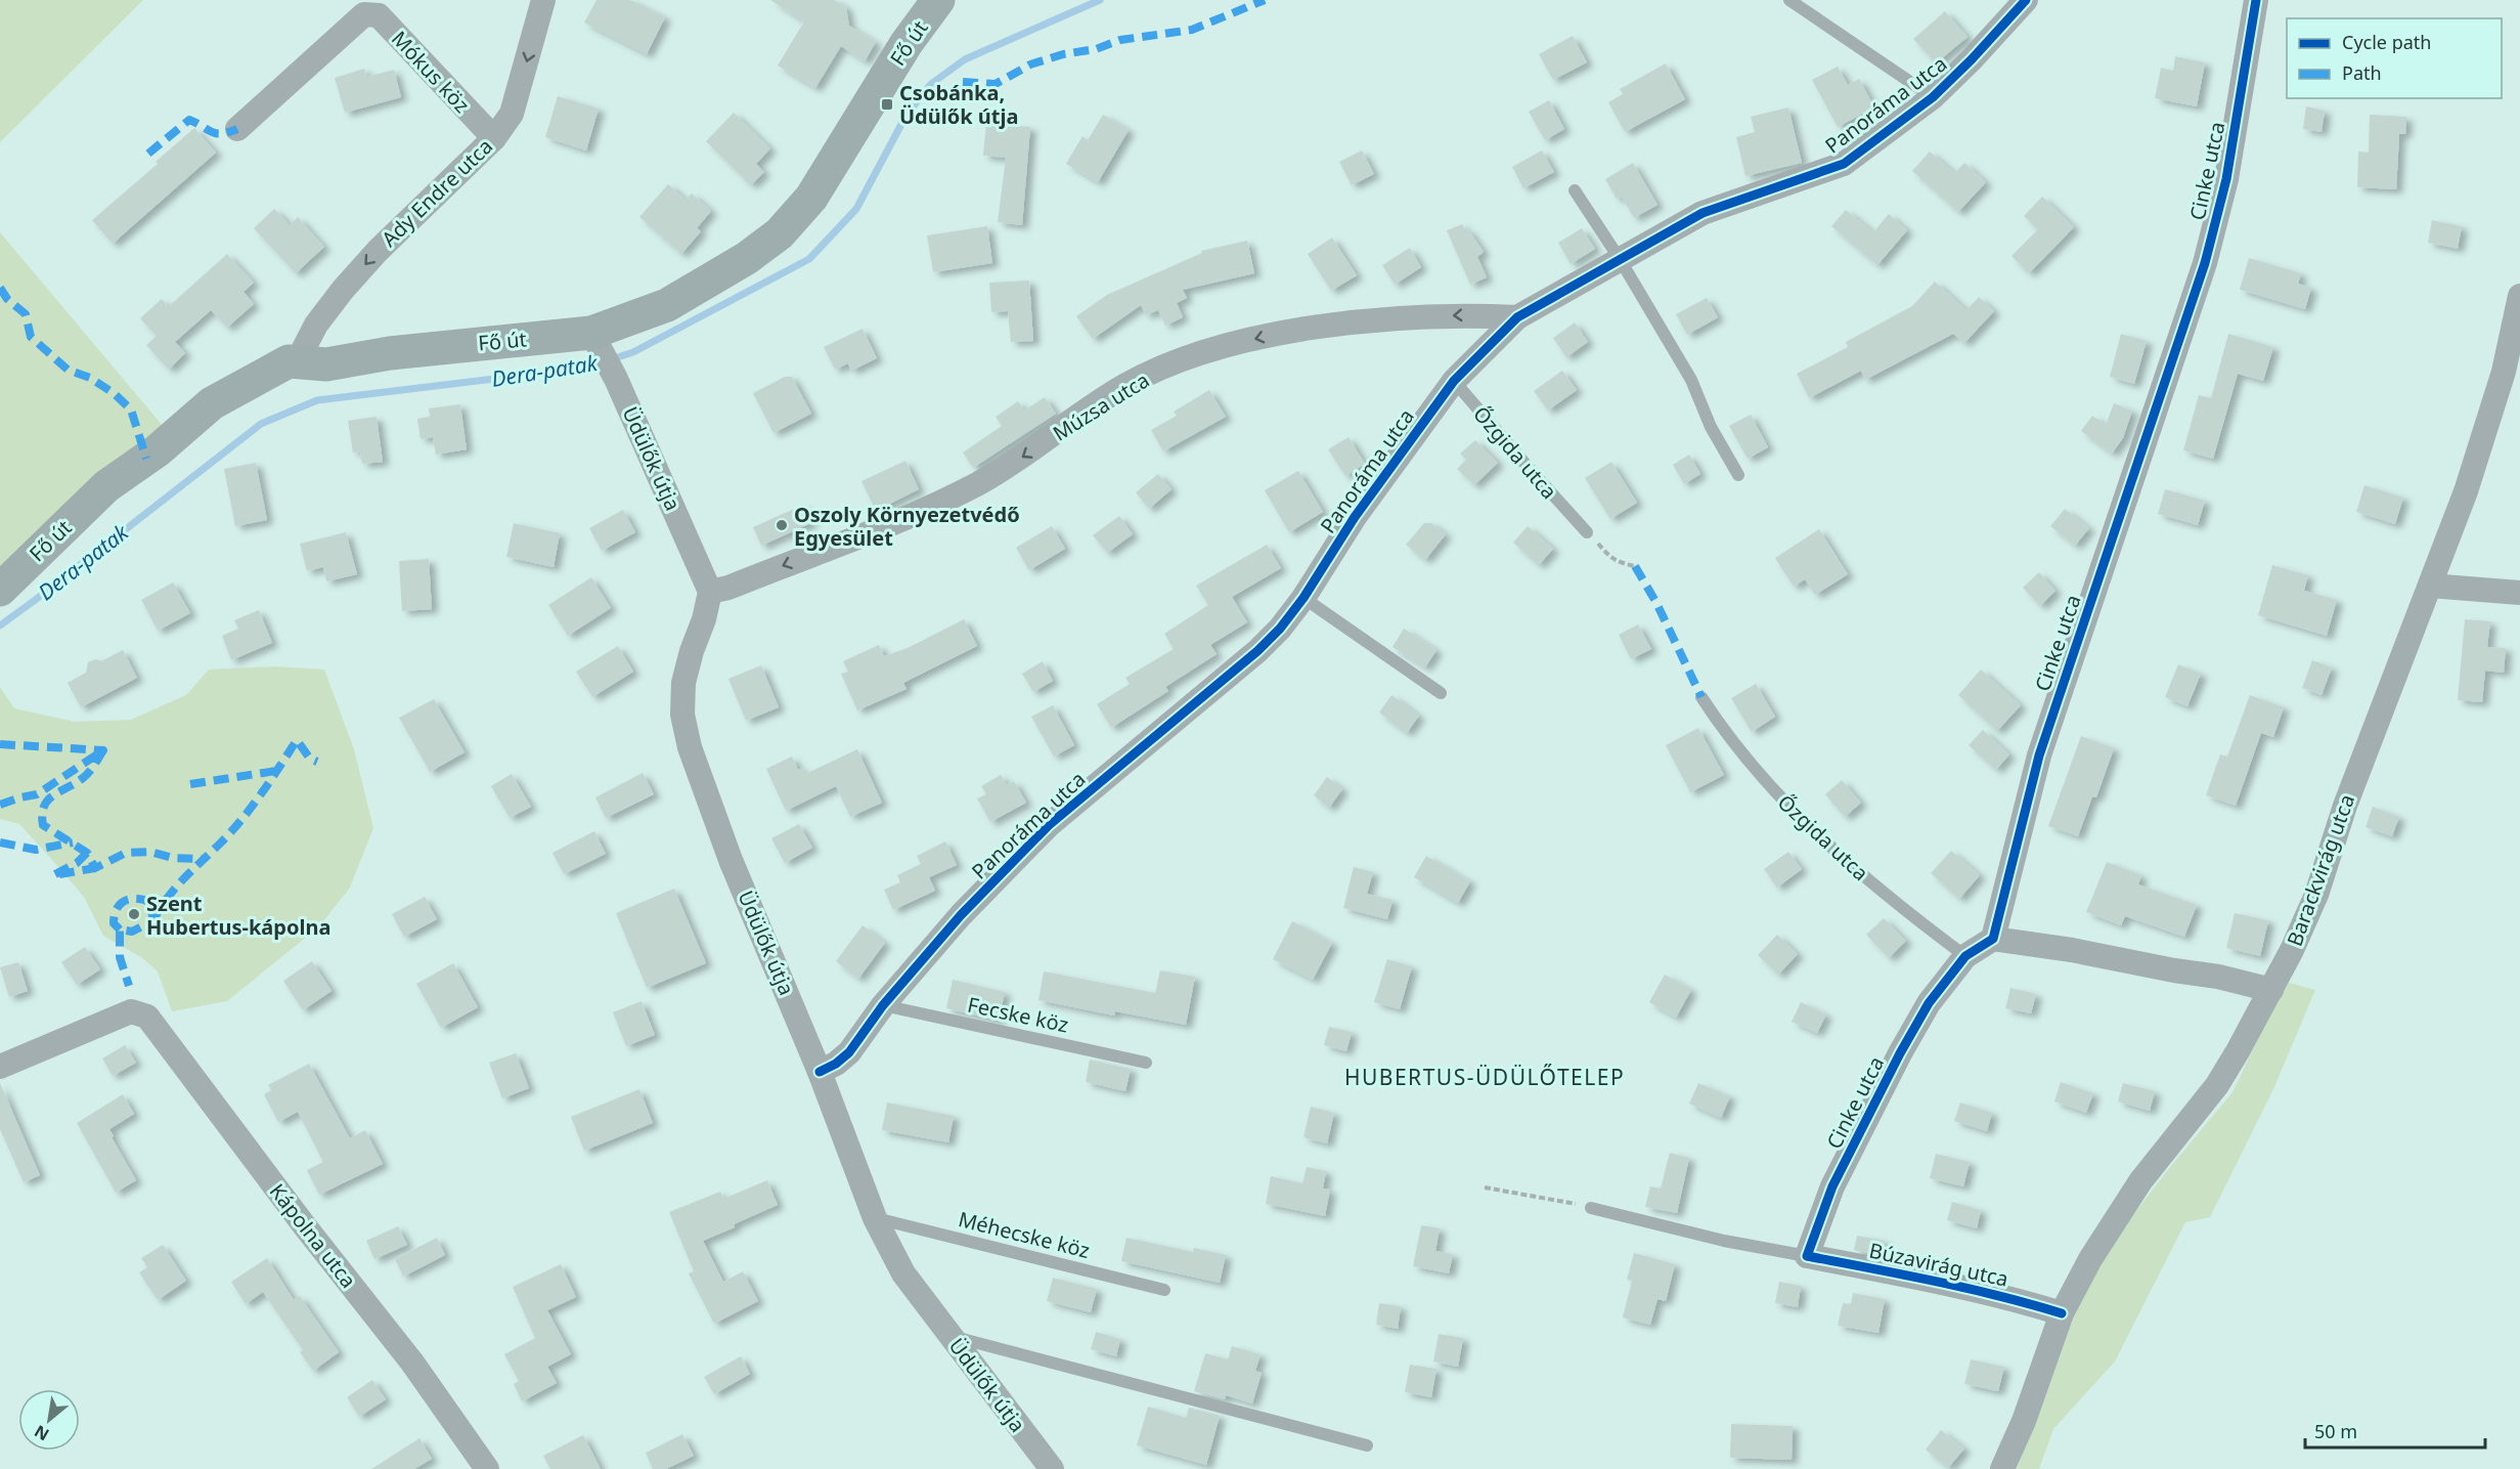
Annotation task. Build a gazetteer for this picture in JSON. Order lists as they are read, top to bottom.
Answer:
{
  "streets": {
    "main road": ["Fő út"],
    "street": [
      "Mókus köz",
      "Panoráma utca",
      "Cinke utca",
      "Ady Endre utca",
      "Múzsa utca",
      "Üdülők útja",
      "Barackvirág utca",
      "Kápolna utca",
      "Búzavirág utca"
    ],
    "lane": ["Őzgida utca", "Fecske köz", "Méhecske köz"]
  },
  "crossings": [
    ["Fő út", "Ady Endre utca"],
    ["Fő út", "Üdülők útja"],
    ["Mókus köz", "Ady Endre utca"],
    ["Panoráma utca", "Múzsa utca"],
    ["Panoráma utca", "Őzgida utca"],
    ["Panoráma utca", "Üdülők útja"],
    ["Panoráma utca", "Fecske köz"],
    ["Cinke utca", "Őzgida utca"],
    ["Cinke utca", "Búzavirág utca"],
    ["Múzsa utca", "Üdülők útja"],
    ["Üdülők útja", "Méhecske köz"],
    ["Barackvirág utca", "Búzavirág utca"]
  ],
  "one_way": ["Ady Endre utca", "Múzsa utca"],
  "districts": ["HUBERTUS-ÜDÜLŐTELEP"],
  "water": ["Dera-patak"],
  "places": {
    "transit": ["Csobánka, Üdülők útja"],
    "other": ["Oszoly Környezetvédő Egyesület", "Szent Hubertus-kápolna"]
  },
  "legend": ["Cycle path", "Path"],
  "scale_bar": "50 m",
  "north": "bottom left"
}
